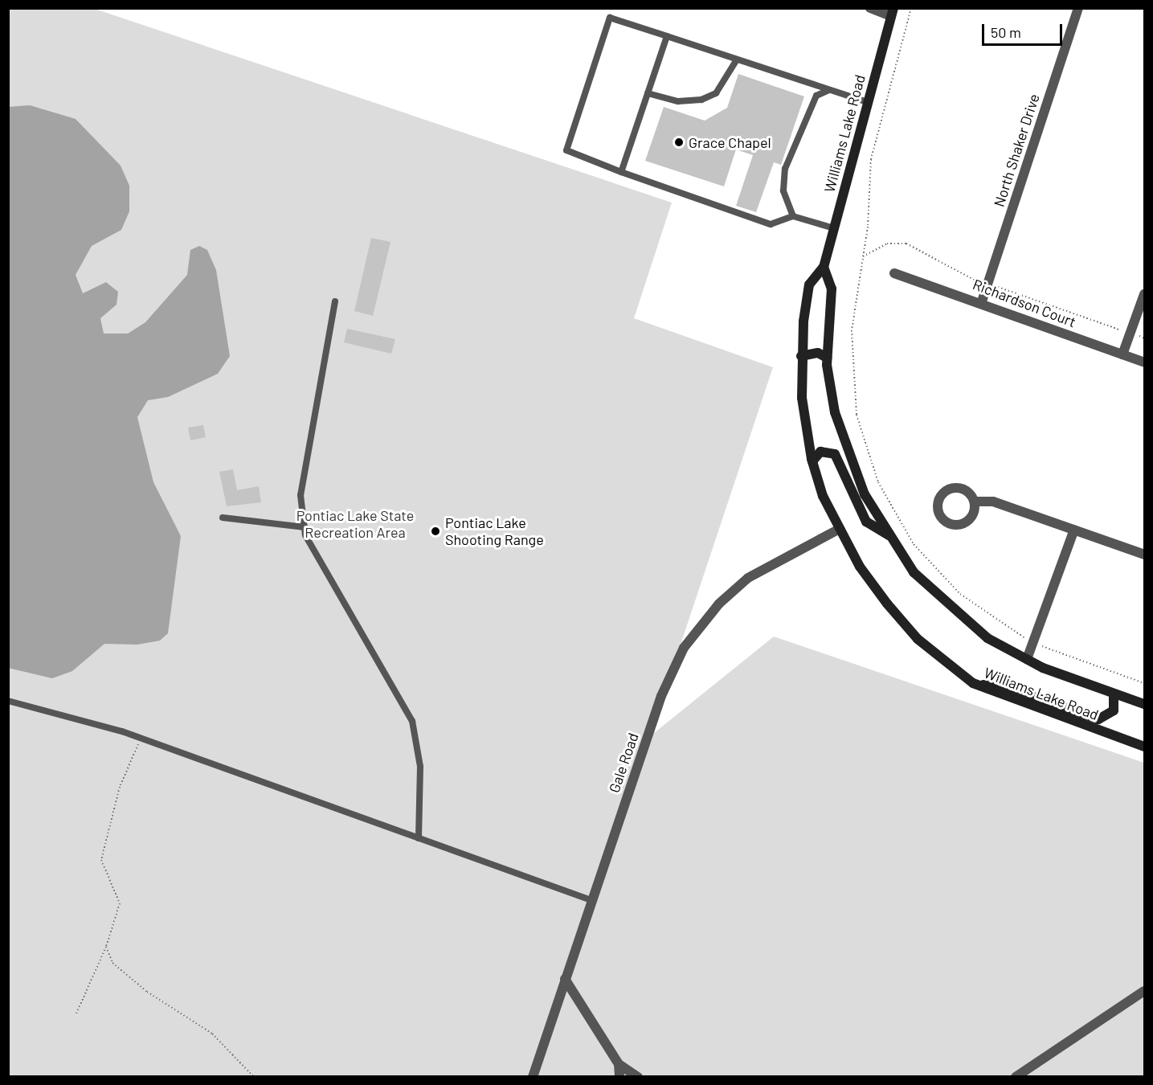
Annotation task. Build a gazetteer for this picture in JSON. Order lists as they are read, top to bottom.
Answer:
{
  "streets": {
    "main road": ["Williams Lake Road"],
    "street": ["North Shaker Drive", "Richardson Court", "Gale Road"]
  },
  "crossings": [
    ["Williams Lake Road", "Gale Road"],
    ["North Shaker Drive", "Richardson Court"]
  ],
  "parks": ["Pontiac Lake State Recreation Area"],
  "places": ["Grace Chapel", "Pontiac Lake Shooting Range"],
  "scale_bar": "50 m"
}
